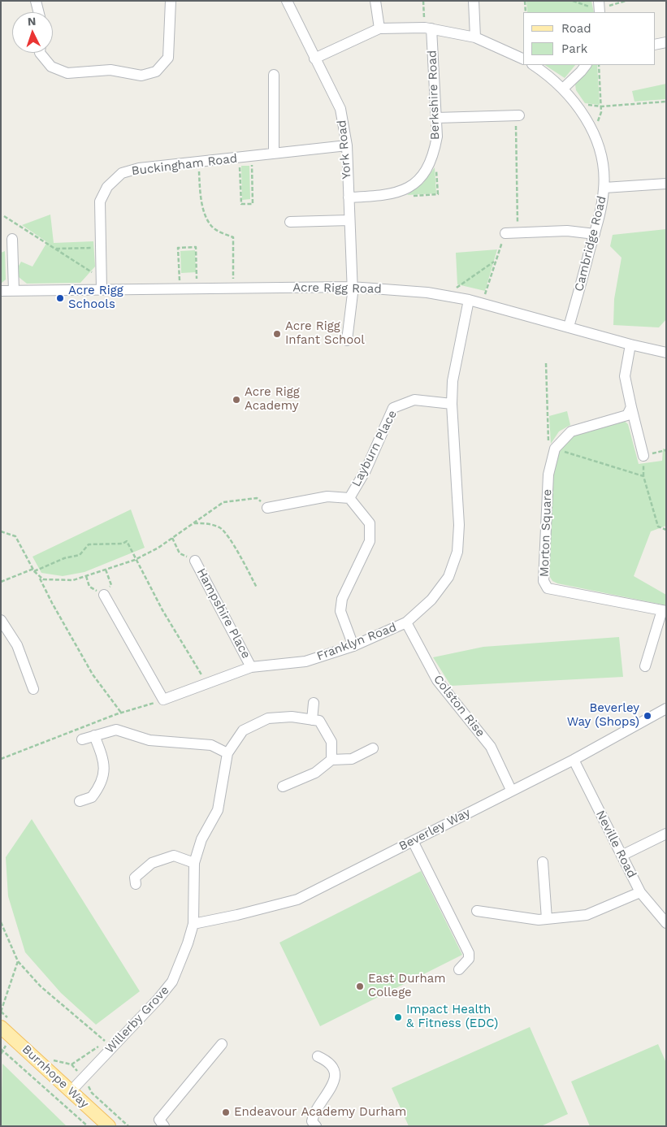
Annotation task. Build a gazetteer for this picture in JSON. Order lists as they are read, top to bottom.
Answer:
{
  "streets": {
    "main road": ["Burnhope Way"],
    "street": [
      "Berkshire Road",
      "York Road",
      "Buckingham Road",
      "Cambridge Road",
      "Acre Rigg Road",
      "Layburn Place",
      "Morton Square",
      "Hampshire Place",
      "Franklyn Road",
      "Colston Rise",
      "Beverley Way",
      "Neville Road",
      "Willerby Grove"
    ]
  },
  "crossings": [
    ["Berkshire Road", "York Road"],
    ["York Road", "Buckingham Road"],
    ["York Road", "Acre Rigg Road"],
    ["Buckingham Road", "Acre Rigg Road"],
    ["Cambridge Road", "Acre Rigg Road"],
    ["Acre Rigg Road", "Franklyn Road"],
    ["Layburn Place", "Franklyn Road"],
    ["Hampshire Place", "Franklyn Road"],
    ["Franklyn Road", "Colston Rise"],
    ["Colston Rise", "Beverley Way"],
    ["Beverley Way", "Neville Road"],
    ["Beverley Way", "Willerby Grove"],
    ["Willerby Grove", "Burnhope Way"]
  ],
  "places": [
    "Acre Rigg Schools",
    "Acre Rigg Infant School",
    "Acre Rigg Academy",
    "Beverley Way (Shops)",
    "East Durham College",
    "Impact Health & Fitness (EDC)",
    "Endeavour Academy Durham"
  ],
  "legend": ["Road", "Park"],
  "north": "top"
}
